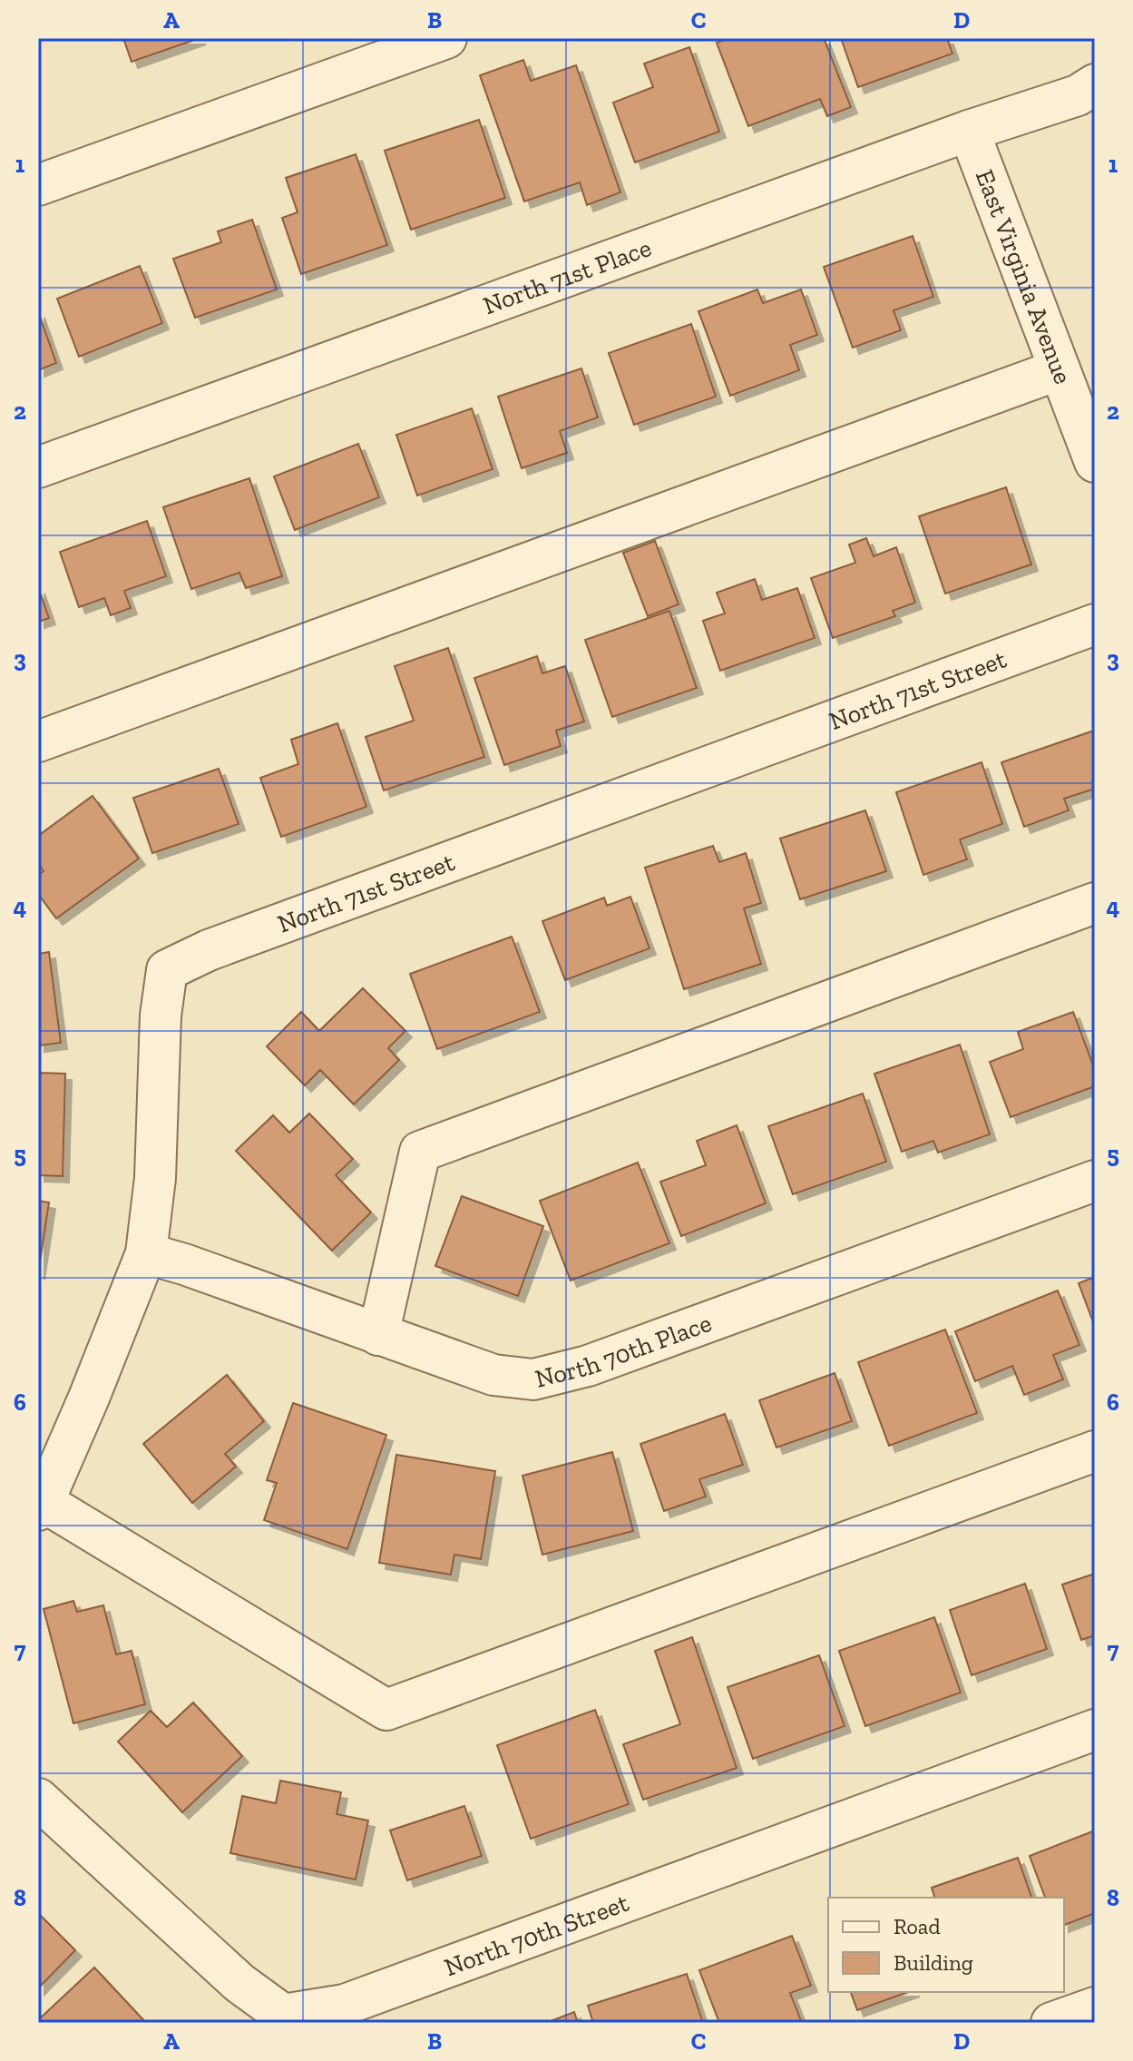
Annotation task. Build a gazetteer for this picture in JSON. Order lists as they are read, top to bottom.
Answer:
{
  "streets": {
    "street": [
      "East Virginia Avenue",
      "North 71st Place",
      "North 71st Street",
      "North 70th Place",
      "North 70th Street"
    ]
  },
  "crossings": [
    ["East Virginia Avenue", "North 71st Place"],
    ["North 71st Street", "North 70th Place"]
  ],
  "legend": ["Road", "Building"],
  "grid": {
    "columns": [
      "A",
      "B",
      "C",
      "D"
    ],
    "rows": [
      "1",
      "2",
      "3",
      "4",
      "5",
      "6",
      "7",
      "8"
    ]
  }
}
